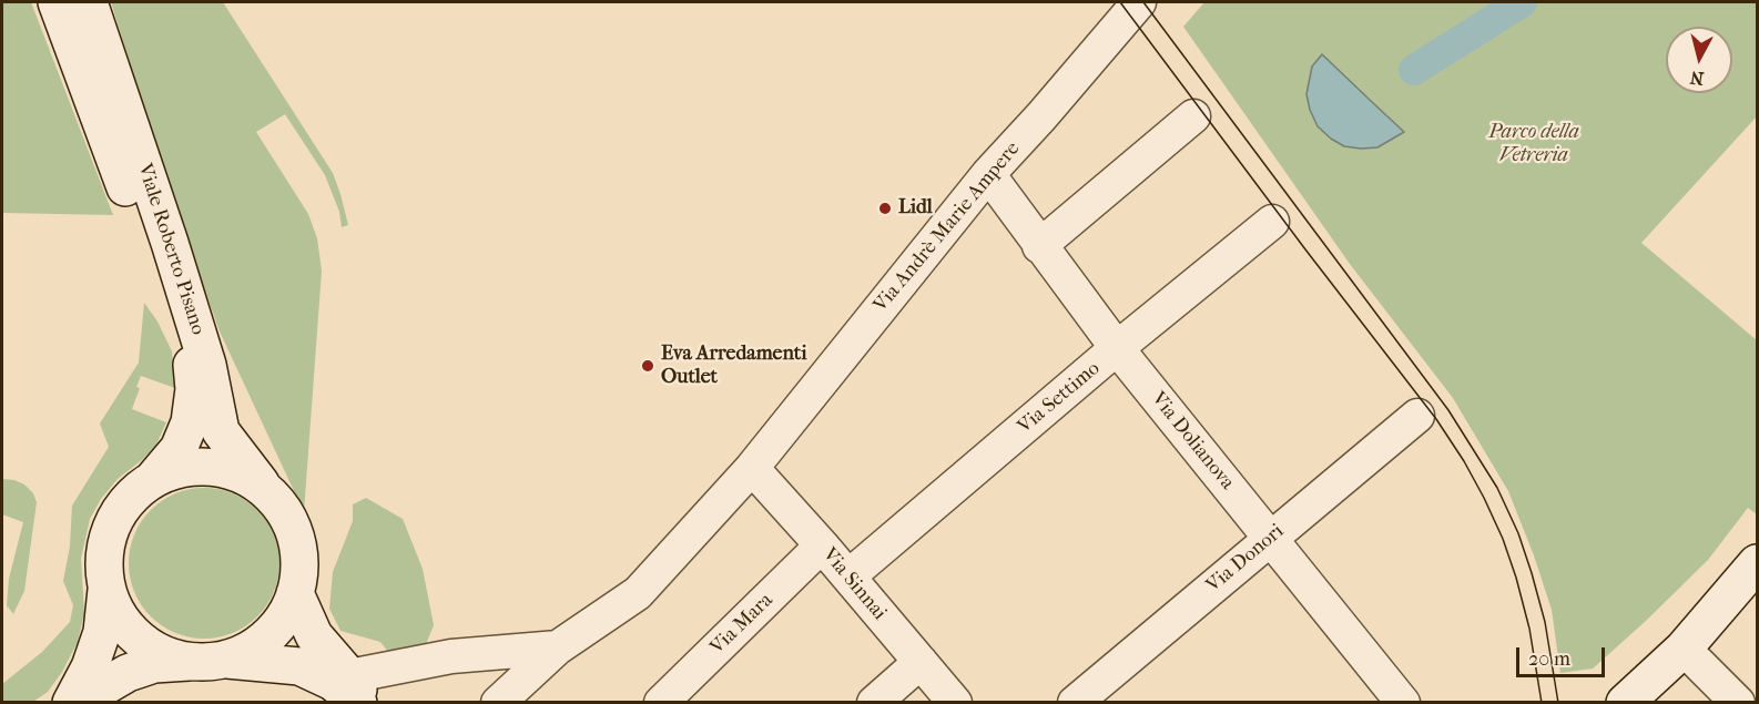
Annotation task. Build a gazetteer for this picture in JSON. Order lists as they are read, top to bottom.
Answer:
{
  "streets": {
    "main road": ["Viale Roberto Pisano"],
    "street": [
      "Via Andrè Marie Ampere",
      "Via Settimo",
      "Via Dolianova",
      "Via Donori",
      "Via Sinnai",
      "Via Mara"
    ]
  },
  "crossings": [
    ["Via Andrè Marie Ampere", "Via Dolianova"],
    ["Via Andrè Marie Ampere", "Via Sinnai"],
    ["Via Settimo", "Via Dolianova"],
    ["Via Settimo", "Via Sinnai"],
    ["Via Dolianova", "Via Donori"],
    ["Via Sinnai", "Via Mara"]
  ],
  "parks": ["Parco della Vetreria"],
  "places": ["Lidl", "Eva Arredamenti Outlet"],
  "scale_bar": "20 m",
  "north": "bottom"
}
